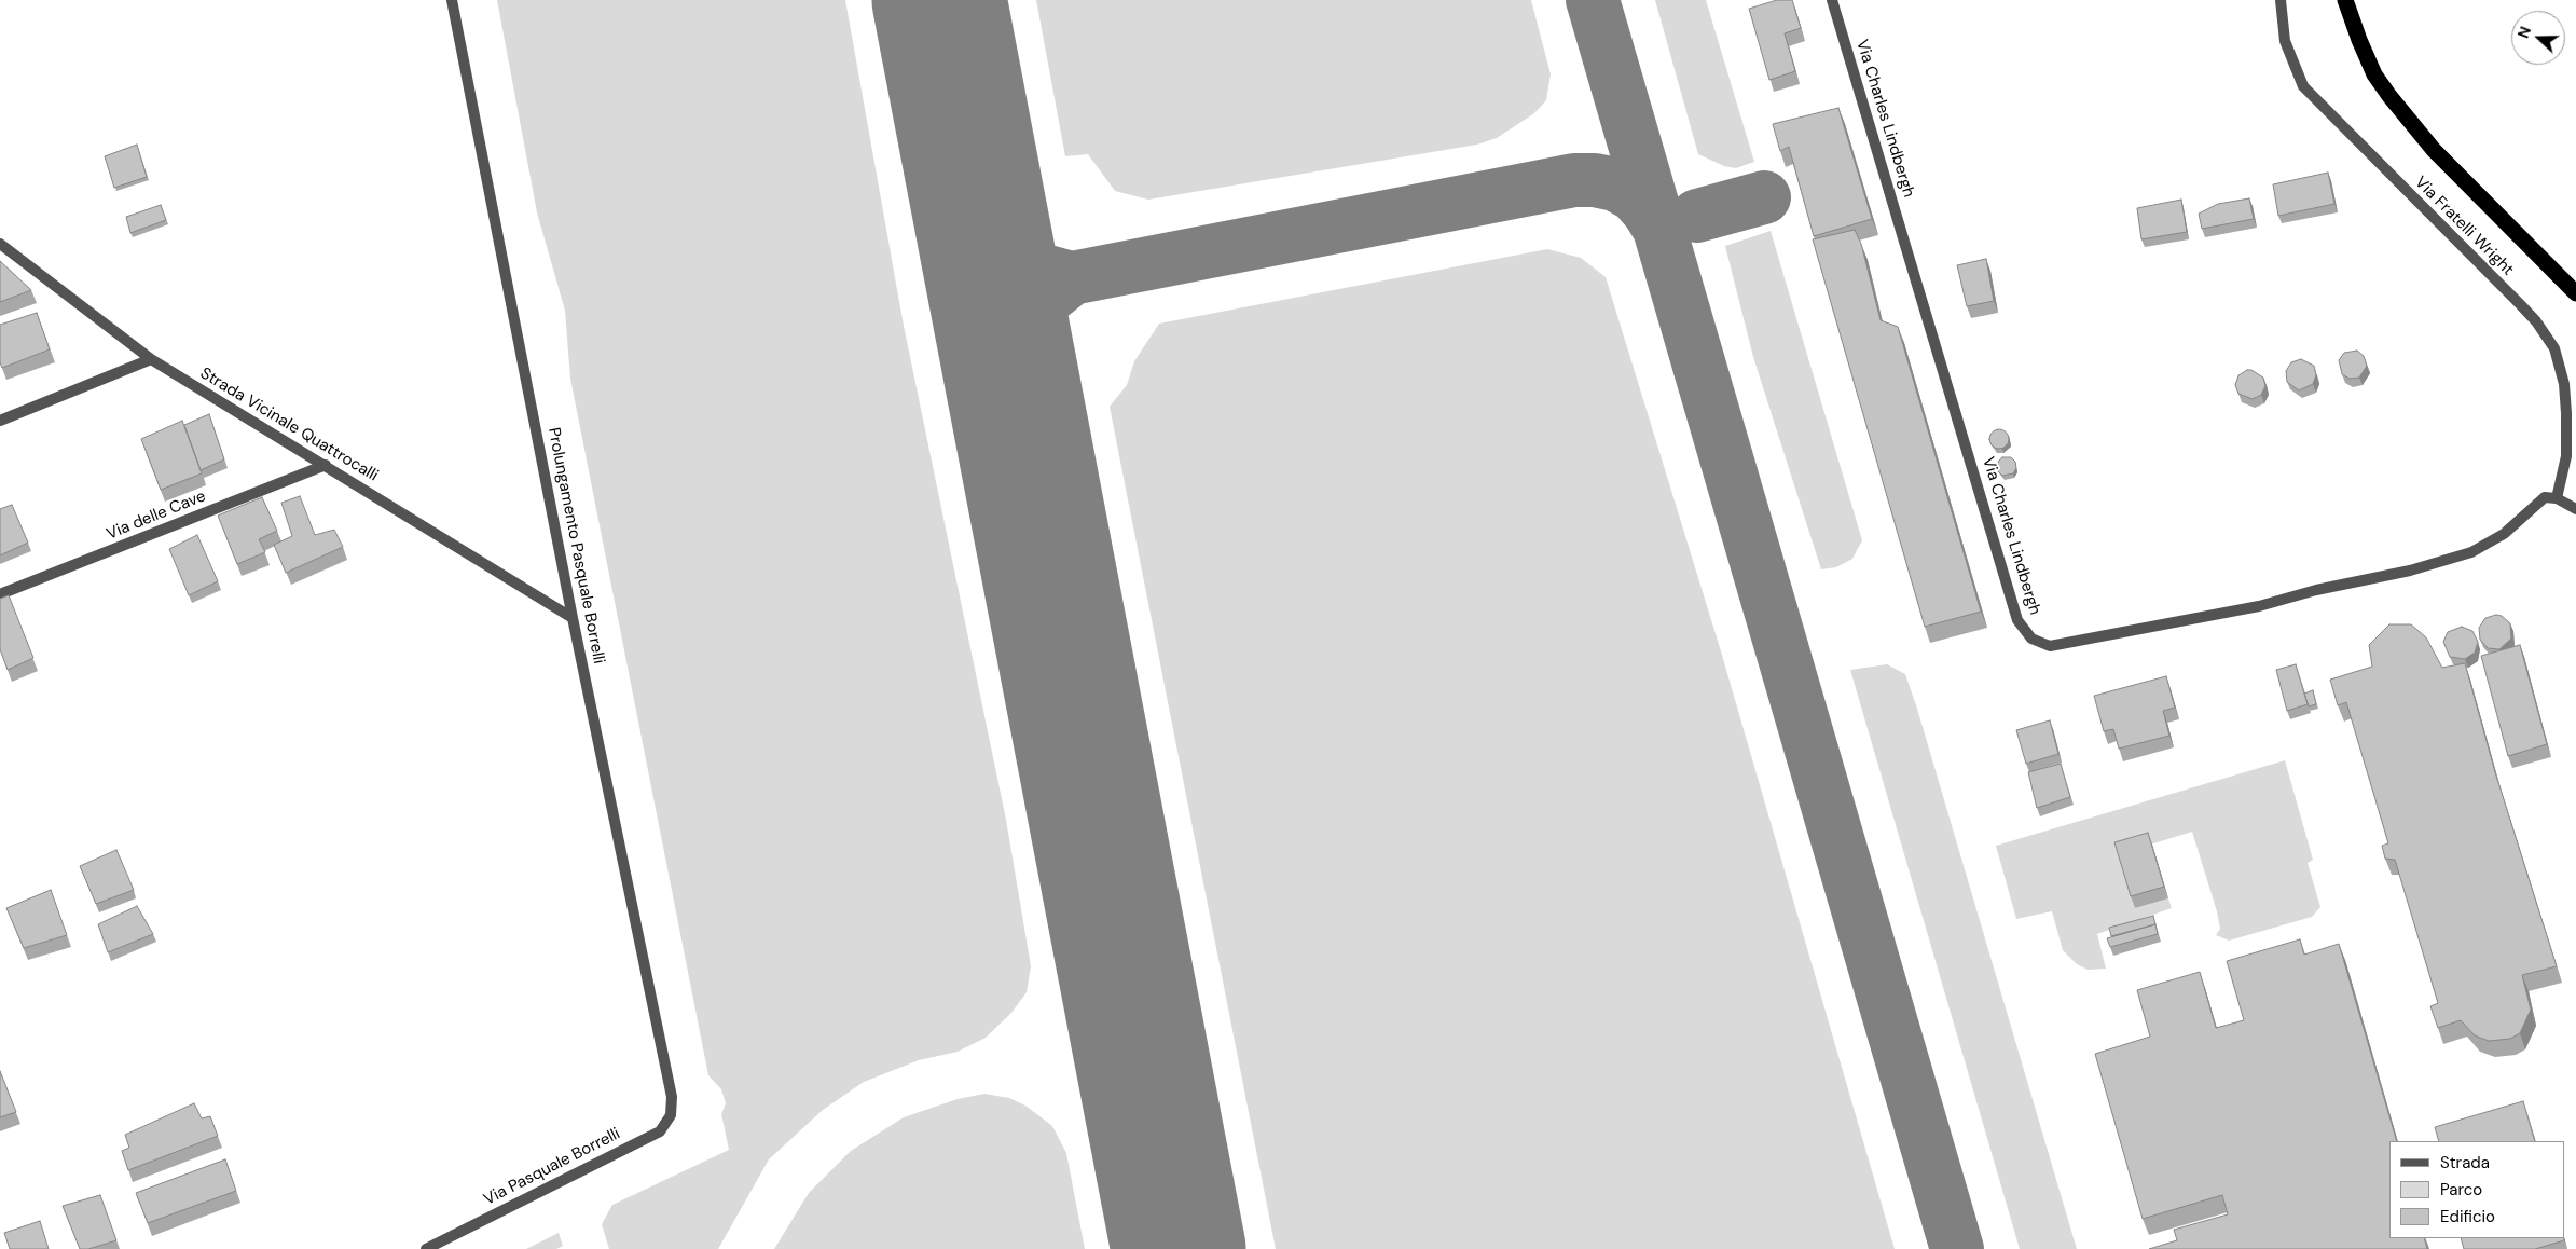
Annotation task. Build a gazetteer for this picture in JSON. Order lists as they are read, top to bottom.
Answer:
{
  "streets": {
    "street": [
      "Via Charles Lindbergh",
      "Via Fratelli Wright",
      "Strada Vicinale Quattrocalli",
      "Via delle Cave",
      "Prolungamento Pasquale Borrelli",
      "Via Pasquale Borrelli"
    ]
  },
  "crossings": [
    ["Via Charles Lindbergh", "Via Fratelli Wright"],
    ["Strada Vicinale Quattrocalli", "Via delle Cave"],
    ["Strada Vicinale Quattrocalli", "Prolungamento Pasquale Borrelli"],
    ["Prolungamento Pasquale Borrelli", "Via Pasquale Borrelli"]
  ],
  "legend": ["Strada", "Parco", "Edificio"],
  "north": "left"
}
